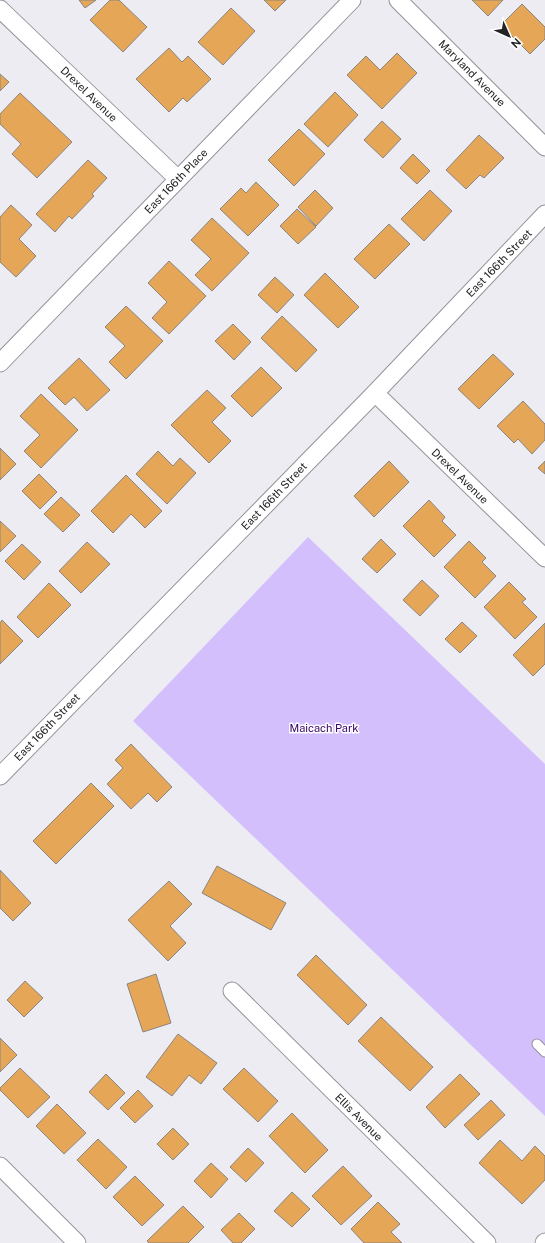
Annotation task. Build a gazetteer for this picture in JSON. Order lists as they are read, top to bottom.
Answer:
{
  "streets": {
    "street": [
      "Maryland Avenue",
      "Drexel Avenue",
      "East 166th Place",
      "East 166th Street",
      "Ellis Avenue"
    ]
  },
  "crossings": [
    ["Drexel Avenue", "East 166th Place"],
    ["Drexel Avenue", "East 166th Street"]
  ],
  "parks": ["Maicach Park"],
  "north": "bottom right"
}
